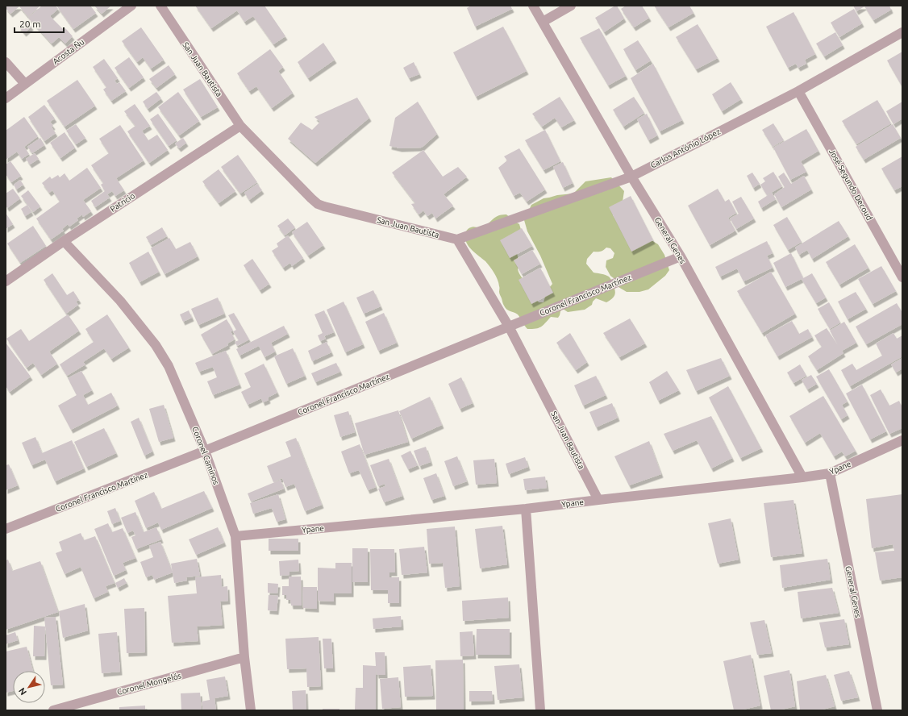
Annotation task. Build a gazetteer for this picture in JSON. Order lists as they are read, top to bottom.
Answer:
{
  "streets": {
    "street": [
      "Acosta Ñu",
      "San Juan Bautista",
      "Carlos António López",
      "José Segundo Decoud",
      "Patricio",
      "General Genes",
      "Coronel Francisco Martínez",
      "Coronel Caminos",
      "Ypane",
      "Coronel Mongelós"
    ]
  },
  "crossings": [
    ["San Juan Bautista", "Carlos António López"],
    ["San Juan Bautista", "Patricio"],
    ["San Juan Bautista", "Coronel Francisco Martínez"],
    ["San Juan Bautista", "Ypane"],
    ["Carlos António López", "José Segundo Decoud"],
    ["Carlos António López", "General Genes"],
    ["Patricio", "Coronel Caminos"],
    ["General Genes", "Coronel Francisco Martínez"],
    ["General Genes", "Ypane"],
    ["Coronel Francisco Martínez", "Coronel Caminos"],
    ["Coronel Caminos", "Ypane"],
    ["Coronel Caminos", "Coronel Mongelós"]
  ],
  "scale_bar": "20 m",
  "north": "bottom left"
}
